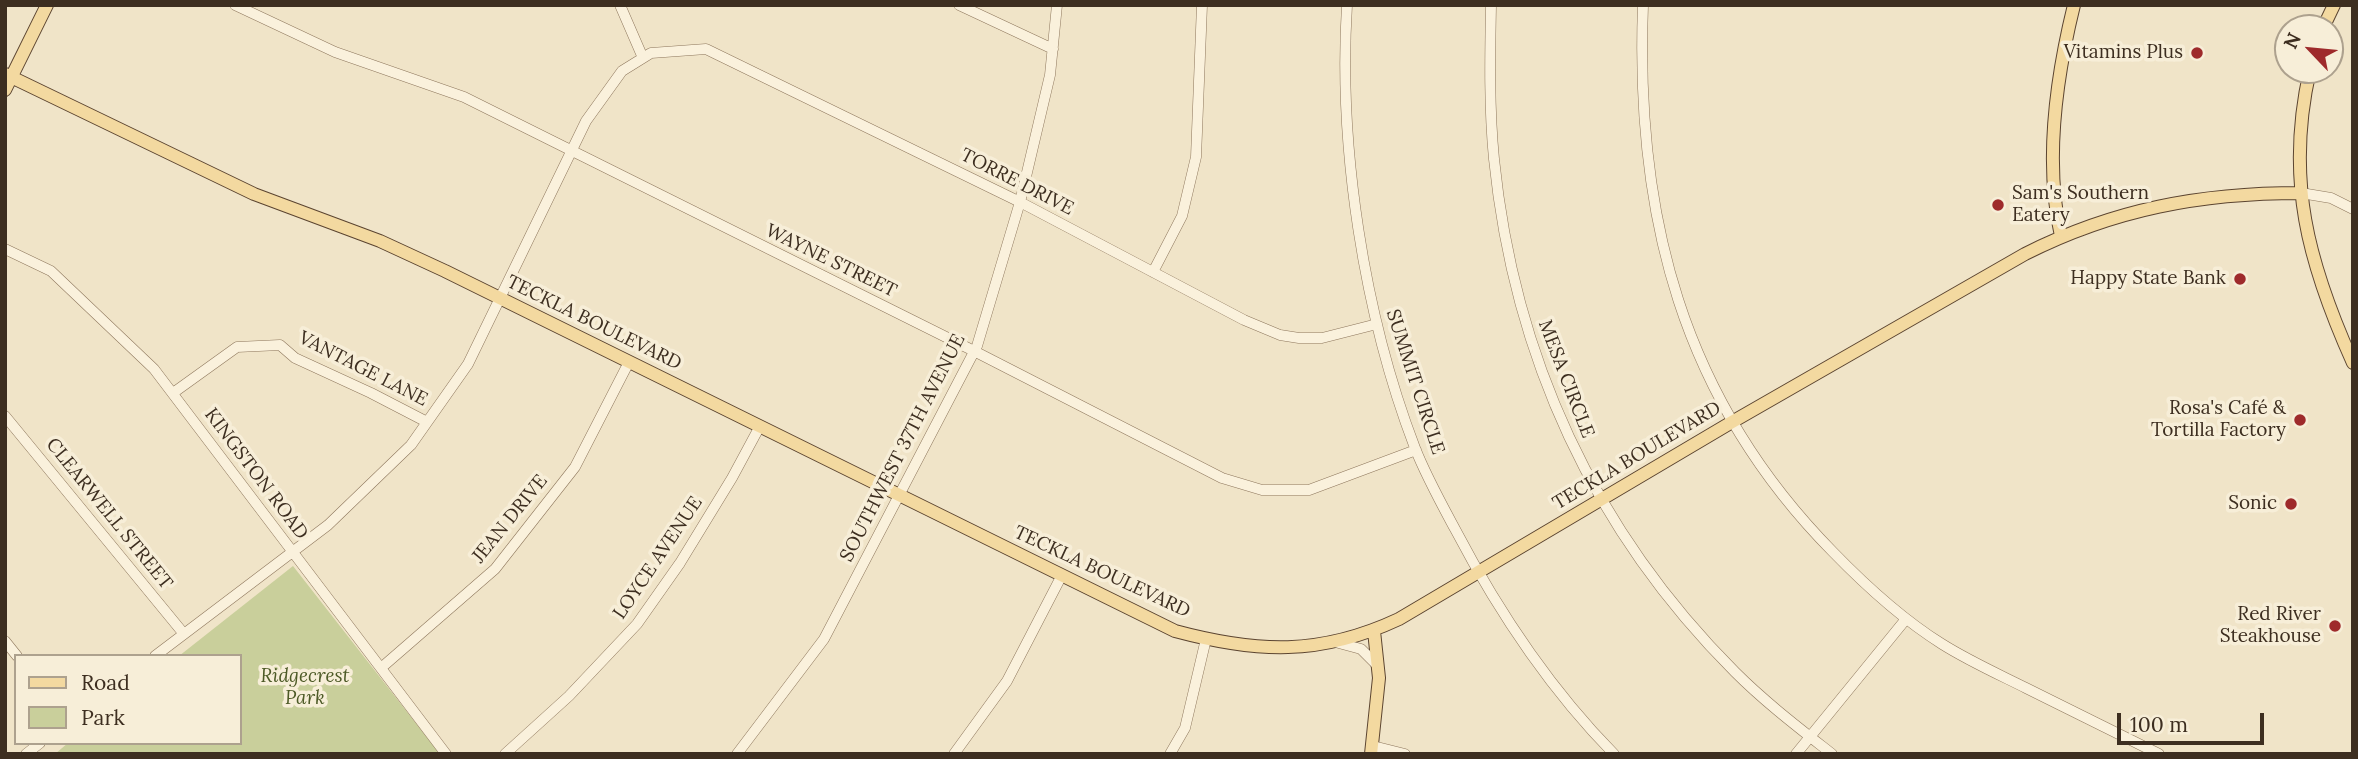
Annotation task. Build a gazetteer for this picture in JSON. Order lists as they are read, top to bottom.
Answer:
{
  "streets": {
    "main road": ["TECKLA BOULEVARD"],
    "street": [
      "TORRE DRIVE",
      "WAYNE STREET",
      "VANTAGE LANE",
      "MESA CIRCLE",
      "SUMMIT CIRCLE",
      "SOUTHWEST 37TH AVENUE",
      "KINGSTON ROAD",
      "CLEARWELL STREET",
      "JEAN DRIVE",
      "LOYCE AVENUE"
    ]
  },
  "crossings": [
    ["TORRE DRIVE", "SUMMIT CIRCLE"],
    ["TORRE DRIVE", "SOUTHWEST 37TH AVENUE"],
    ["WAYNE STREET", "SUMMIT CIRCLE"],
    ["WAYNE STREET", "SOUTHWEST 37TH AVENUE"],
    ["TECKLA BOULEVARD", "MESA CIRCLE"],
    ["TECKLA BOULEVARD", "SUMMIT CIRCLE"],
    ["TECKLA BOULEVARD", "SOUTHWEST 37TH AVENUE"],
    ["TECKLA BOULEVARD", "JEAN DRIVE"],
    ["TECKLA BOULEVARD", "LOYCE AVENUE"],
    ["VANTAGE LANE", "KINGSTON ROAD"],
    ["KINGSTON ROAD", "JEAN DRIVE"]
  ],
  "parks": ["Ridgecrest Park"],
  "places": [
    "Vitamins Plus",
    "Sam's Southern Eatery",
    "Happy State Bank",
    "Rosa's Café & Tortilla Factory",
    "Sonic",
    "Red River Steakhouse"
  ],
  "legend": ["Road", "Park"],
  "scale_bar": "100 m",
  "north": "top left"
}
